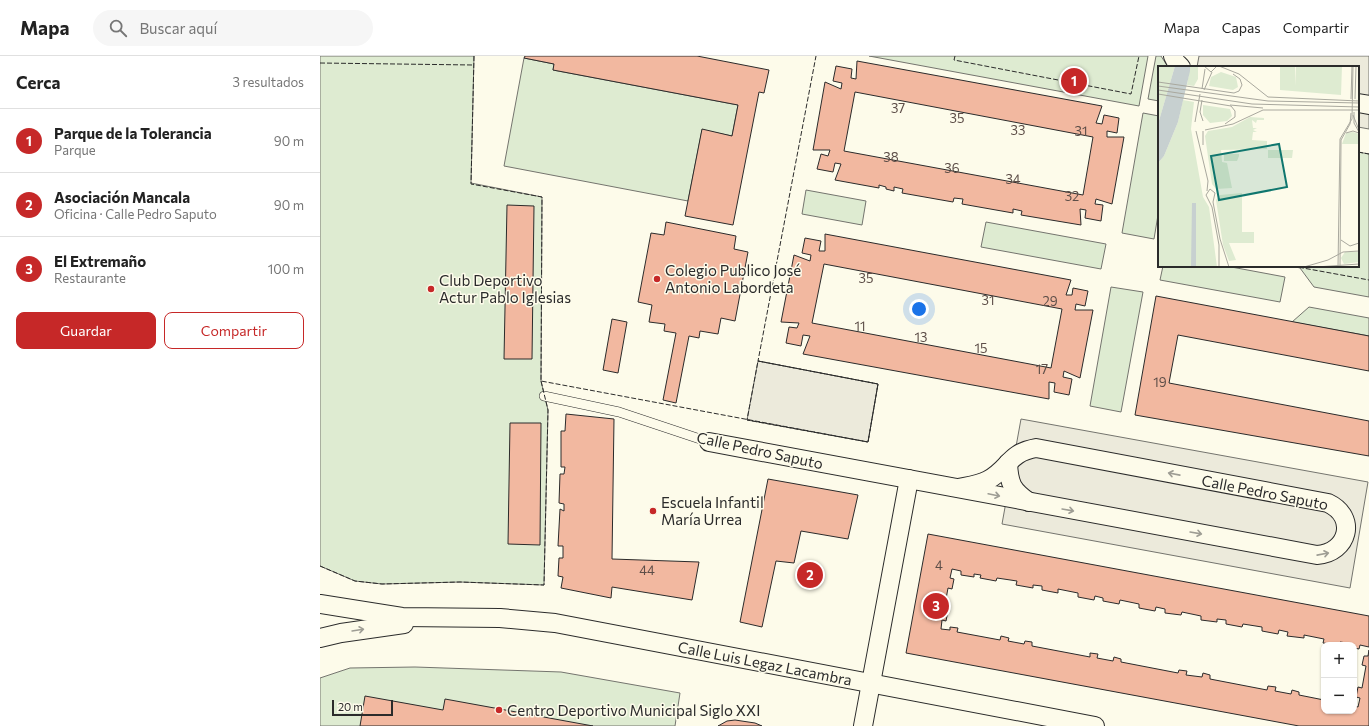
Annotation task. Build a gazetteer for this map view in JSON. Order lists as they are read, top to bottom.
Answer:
{
  "streets": {
    "street": ["Calle Pedro Saputo", "Calle Luis Legaz Lacambra"]
  },
  "places": [
    "Colegio Publico José Antonio Labordeta",
    "Club Deportivo Actur Pablo Iglesias",
    "Escuela Infantil María Urrea",
    "Centro Deportivo Municipal Siglo XXI"
  ],
  "house_numbers": [
    "37",
    "35",
    "33",
    "31",
    "38",
    "36",
    "34",
    "32",
    "35",
    "31",
    "29",
    "11",
    "13",
    "15",
    "17",
    "19",
    "4",
    "44"
  ],
  "scale_bar": "20 m",
  "page": {
    "header": "Mapa",
    "search": "Buscar aquí",
    "nav": ["Mapa", "Capas", "Compartir"],
    "heading": ["Cerca", "3 resultados"],
    "pins": ["1", "2", "3"],
    "list": [
      {
        "mark": "1",
        "name": "Parque de la Tolerancia",
        "note": "Parque",
        "value": "90 m"
      },
      {
        "mark": "2",
        "name": "Asociación Mancala",
        "note": "Oficina · Calle Pedro Saputo",
        "value": "90 m"
      },
      {
        "mark": "3",
        "name": "El Extremaño",
        "note": "Restaurante",
        "value": "100 m"
      }
    ],
    "buttons": ["Guardar", "Compartir"],
    "map_buttons": ["+", "−"],
    "scale": "20 m"
  }
}
